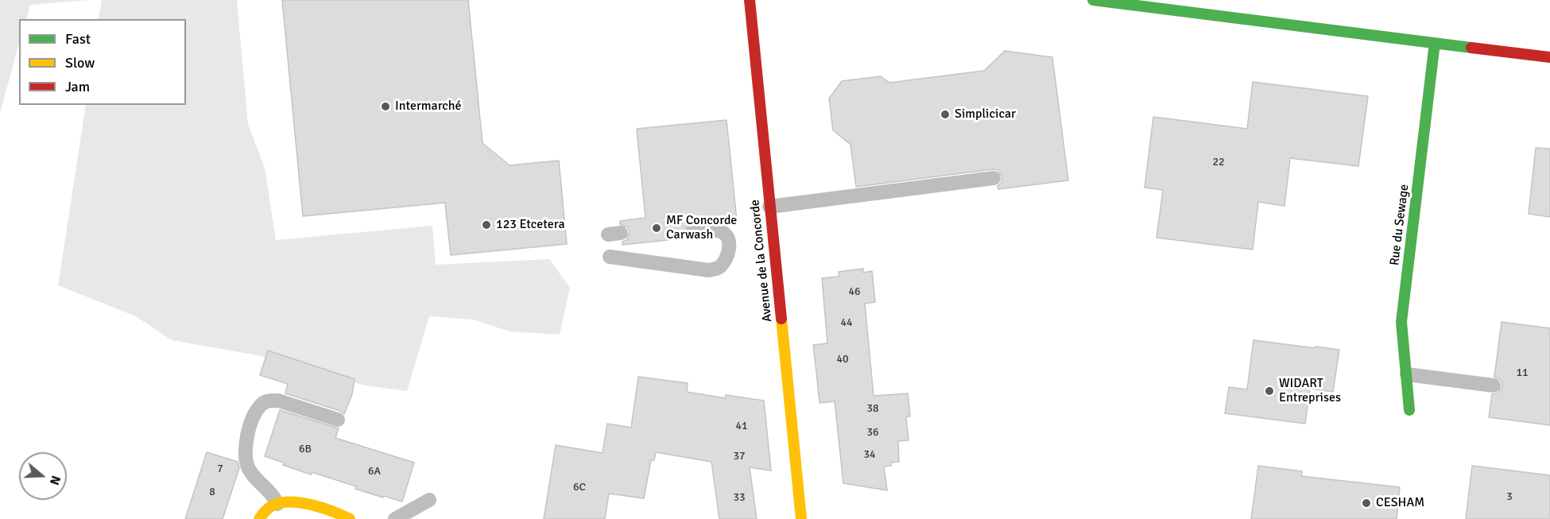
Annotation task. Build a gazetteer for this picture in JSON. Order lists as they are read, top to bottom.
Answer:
{
  "streets": {
    "street": ["Rue du Sewage", "Avenue de la Concorde"]
  },
  "places": [
    "Intermarché",
    "Simplicicar",
    "123 Etcetera",
    "MF Concorde Carwash",
    "WIDART Entreprises",
    "CESHAM"
  ],
  "house_numbers": [
    "22",
    "46",
    "44",
    "40",
    "11",
    "38",
    "41",
    "36",
    "6B",
    "34",
    "37",
    "7",
    "6A",
    "6C",
    "8",
    "3",
    "33"
  ],
  "legend": ["Fast", "Slow", "Jam"],
  "north": "right"
}
